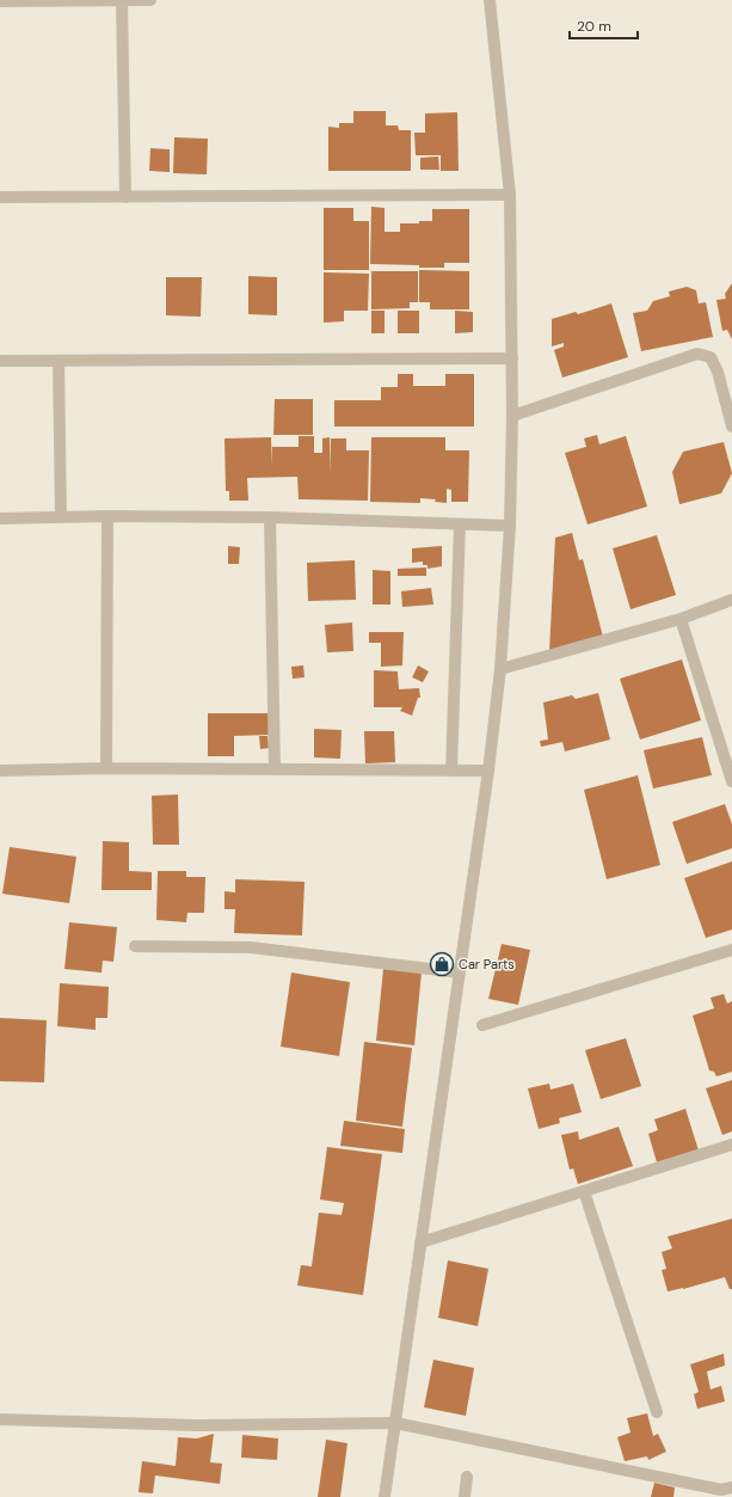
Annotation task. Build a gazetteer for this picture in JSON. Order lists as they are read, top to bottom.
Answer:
{
  "places": {
    "shop": ["Car Parts"]
  },
  "scale_bar": "20 m"
}
